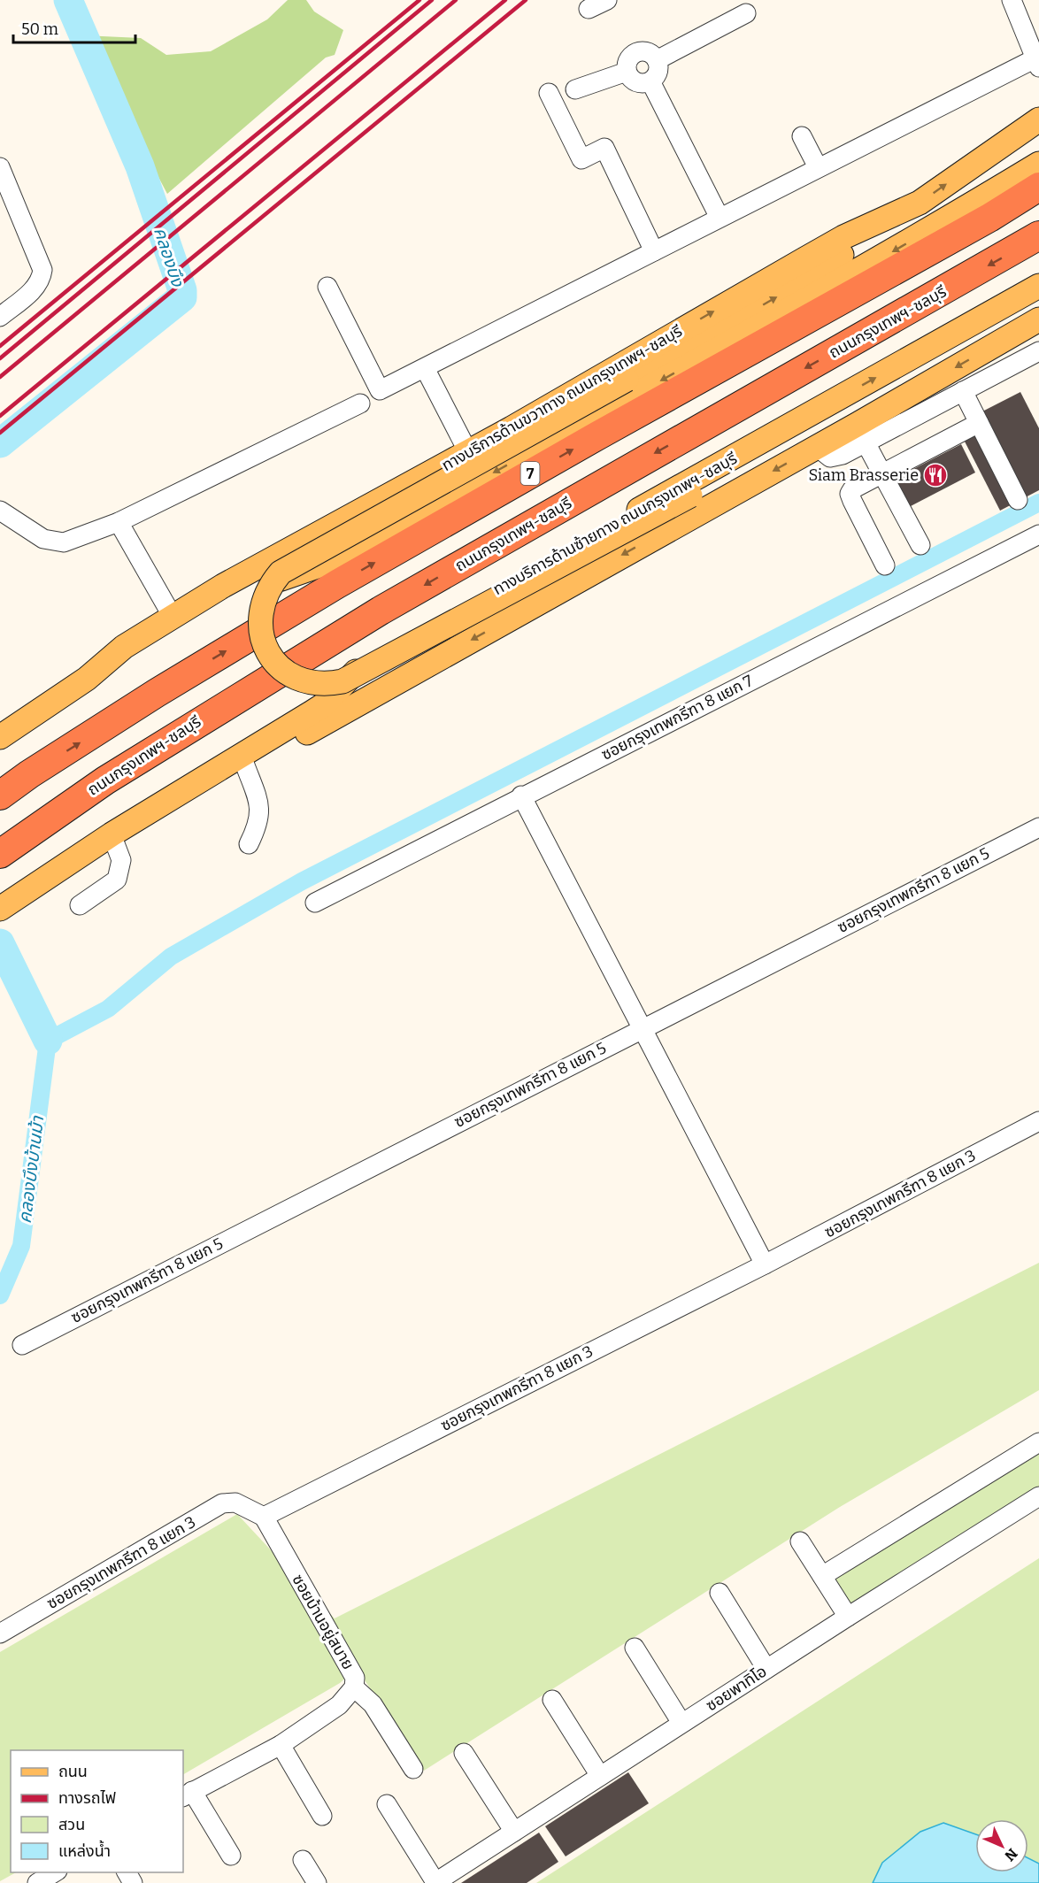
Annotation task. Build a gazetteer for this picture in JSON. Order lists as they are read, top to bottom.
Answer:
{
  "streets": {
    "highway": ["ถนนกรุงเทพฯ-ชลบุรี", "7"],
    "main road": ["ทางบริการด้านขวาทาง ถนนกรุงเทพฯ-ชลบุรี", "ทางบริการด้านซ้ายทาง ถนนกรุงเทพฯ-ชลบุรี"],
    "street": [
      "ซอยกรุงเทพกรีฑา 8 แยก 7",
      "ซอยกรุงเทพกรีฑา 8 แยก 5",
      "ซอยกรุงเทพกรีฑา 8 แยก 3",
      "ซอยบ้านอยู่สบาย",
      "ซอยพาทิโอ"
    ]
  },
  "crossings": [
    ["ซอยกรุงเทพกรีฑา 8 แยก 3", "ซอยบ้านอยู่สบาย"]
  ],
  "water": ["คลองบึง", "คลองบึงบ้านม้า"],
  "places": {
    "restaurant": ["Siam Brasserie"]
  },
  "legend": [
    "ถนน",
    "ทางรถไฟ",
    "สวน",
    "แหล่งน้ำ"
  ],
  "scale_bar": "50 m",
  "north": "bottom right"
}
